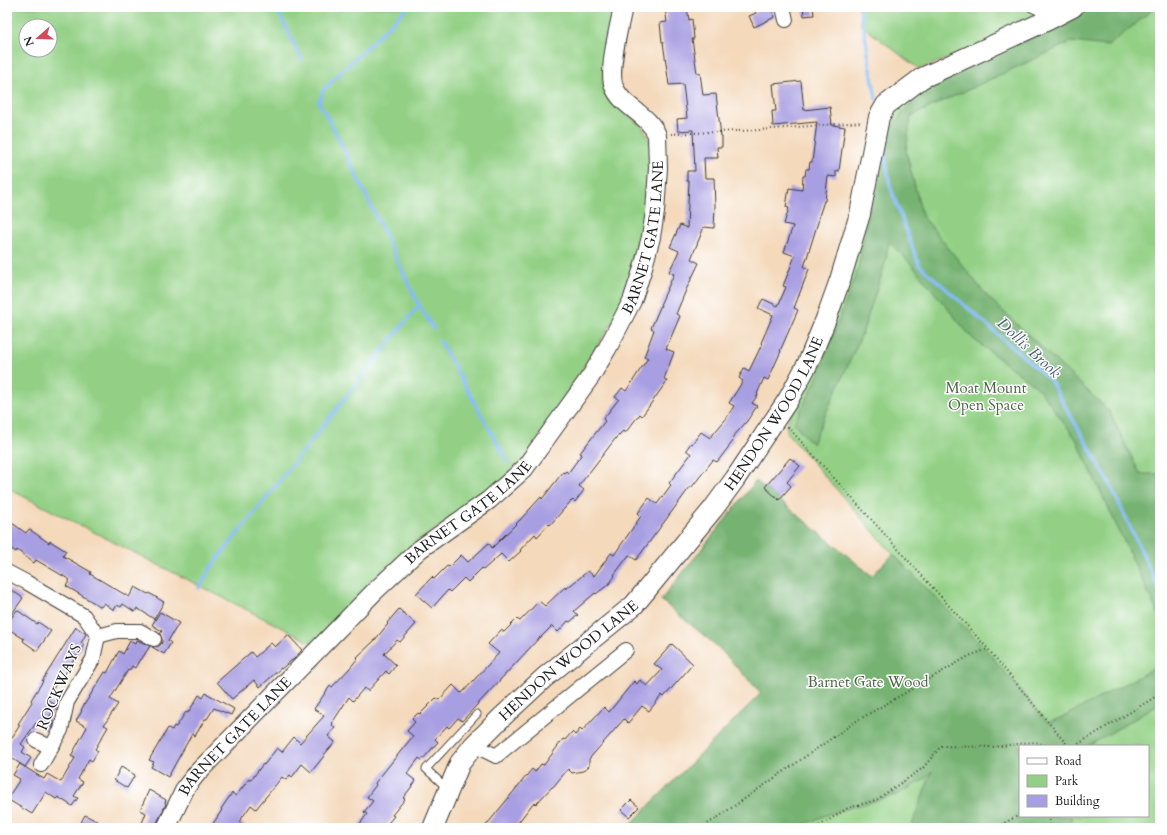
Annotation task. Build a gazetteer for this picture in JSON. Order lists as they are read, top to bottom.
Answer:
{
  "streets": {
    "main road": ["HENDON WOOD LANE"],
    "street": ["BARNET GATE LANE", "ROCKWAYS"]
  },
  "water": ["Dollis Brook"],
  "parks": ["Moat Mount Open Space", "Barnet Gate Wood"],
  "legend": ["Road", "Park", "Building"],
  "north": "left"
}
